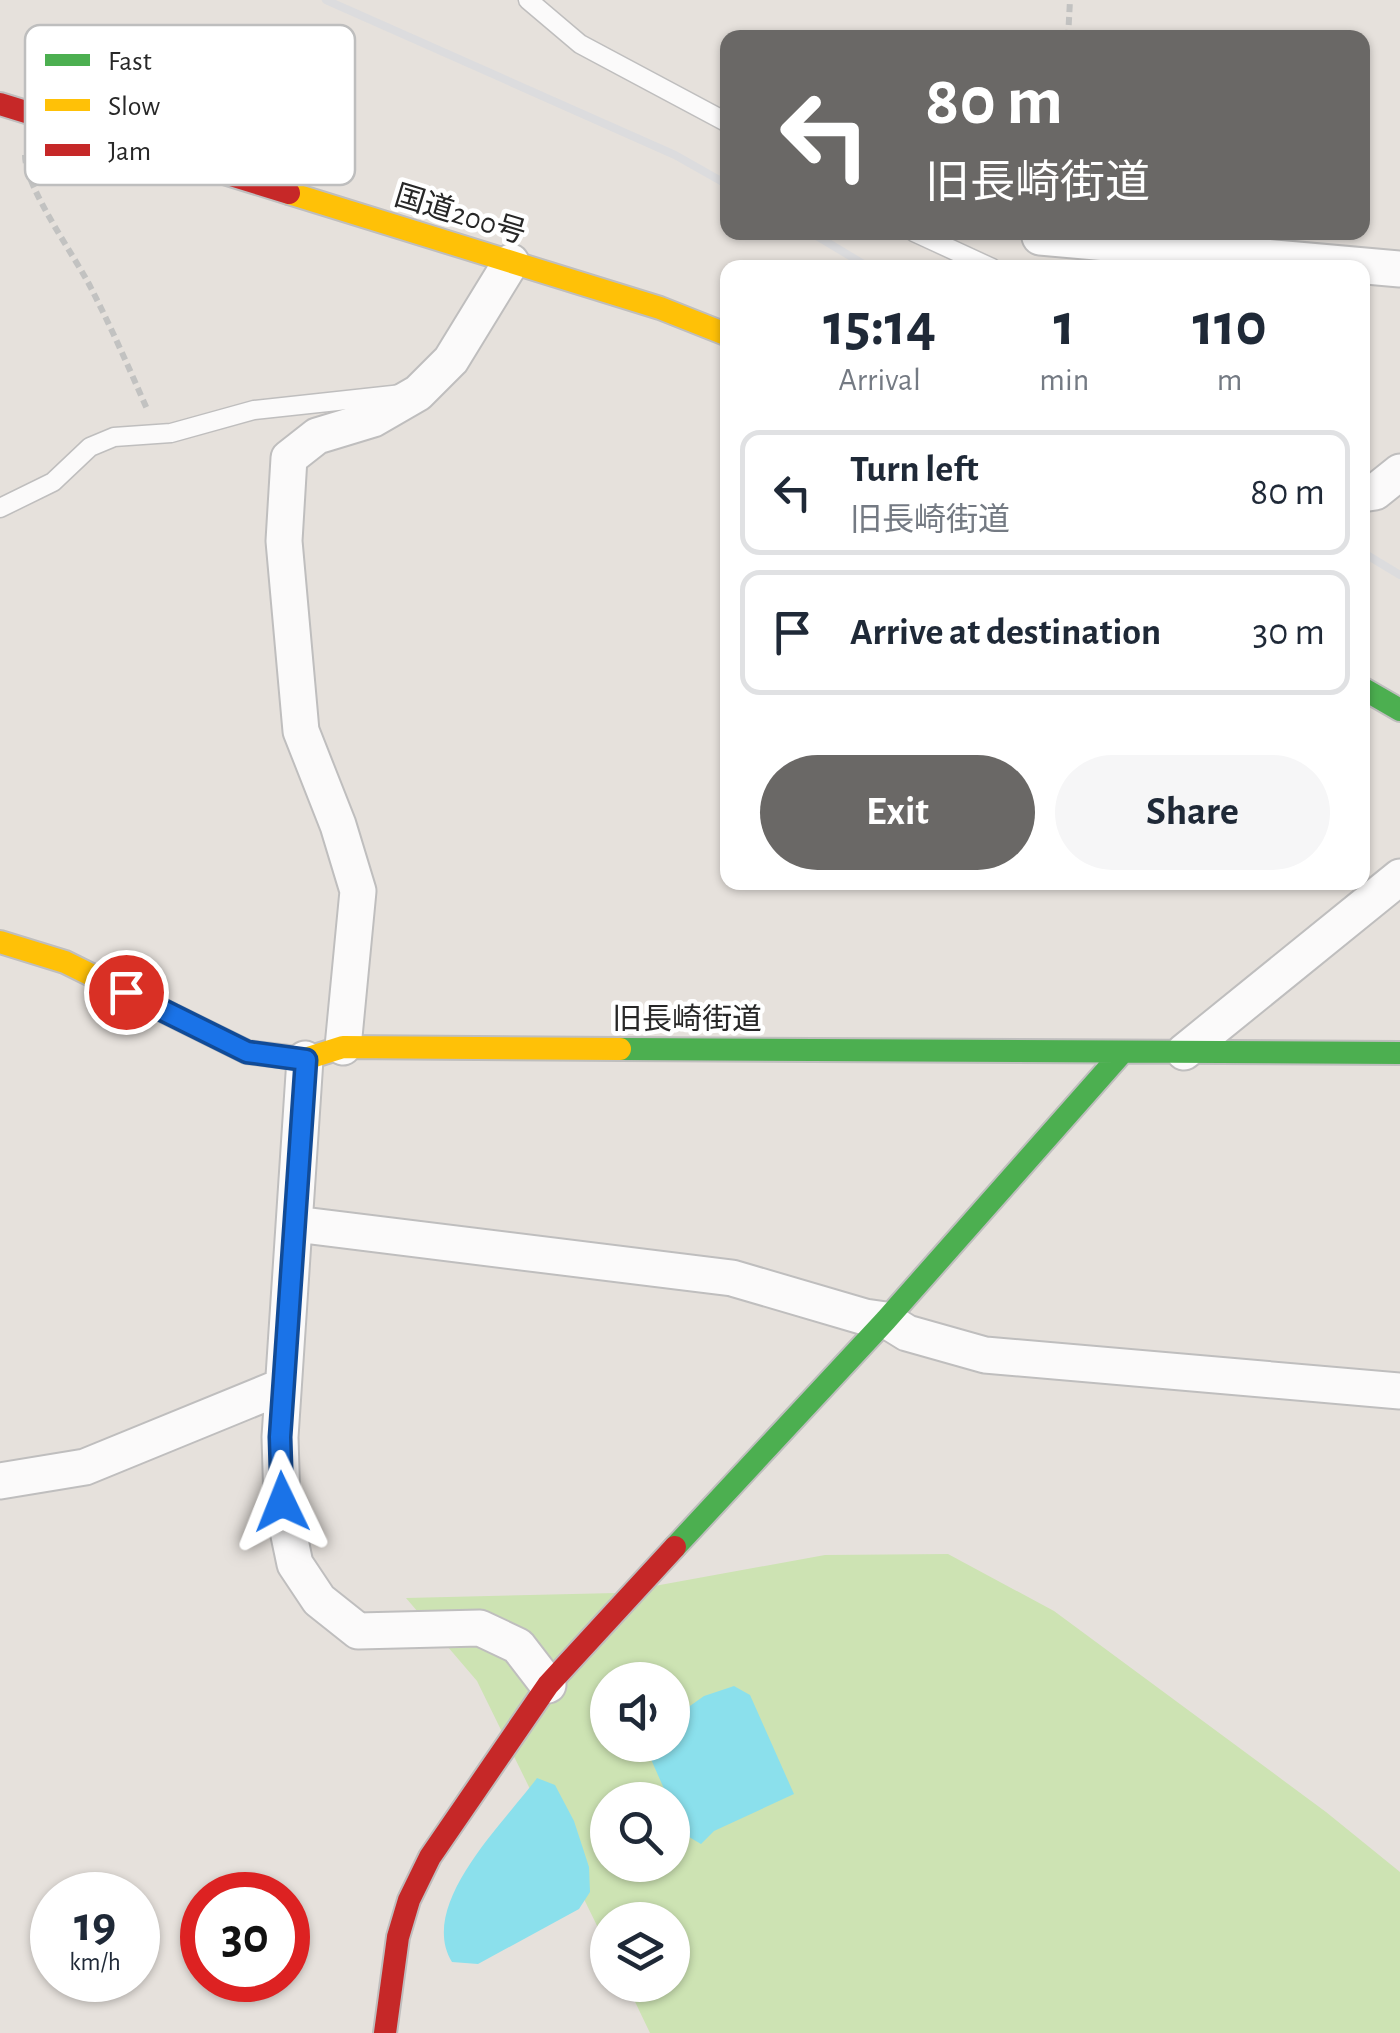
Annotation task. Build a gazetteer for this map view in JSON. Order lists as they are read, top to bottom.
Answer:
{
  "streets": {
    "main road": ["国道200号", "旧長崎街道"]
  },
  "legend": ["Fast", "Slow", "Jam"],
  "page": {
    "turn": ["80 m", "旧長崎街道"],
    "eta": [
      "15:14",
      "Arrival",
      "1",
      "min",
      "110",
      "m"
    ],
    "list": [
      {
        "name": "Turn left",
        "note": "旧長崎街道",
        "value": "80 m"
      },
      {
        "name": "Arrive at destination",
        "value": "30 m"
      }
    ],
    "buttons": ["Exit", "Share"],
    "speed": "19 km/h",
    "limit": "30"
  }
}
